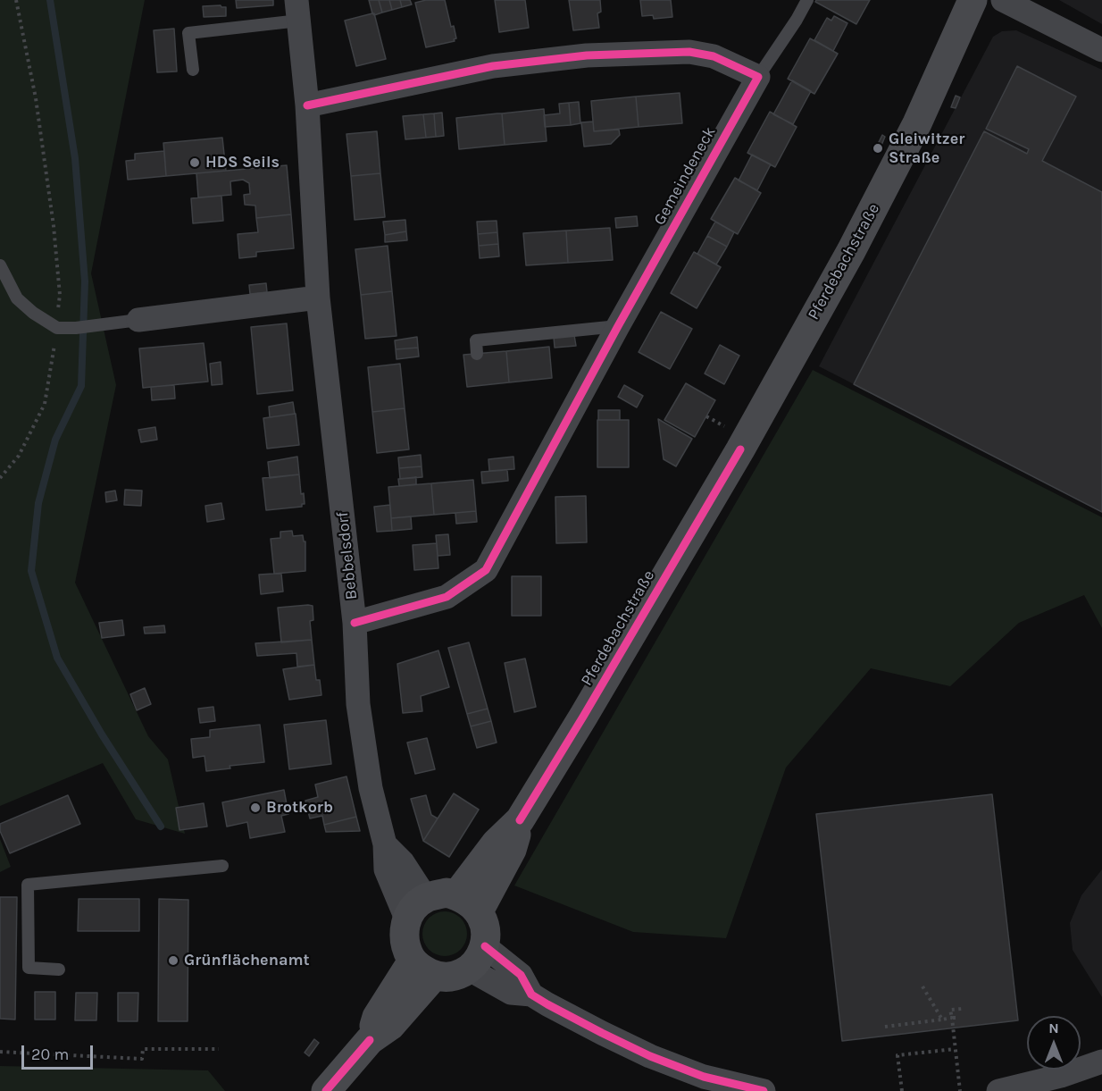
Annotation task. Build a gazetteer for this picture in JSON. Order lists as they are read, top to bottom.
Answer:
{
  "streets": {
    "main road": ["Pferdebachstraße"],
    "street": ["Gemeindeneck", "Bebbelsdorf"]
  },
  "crossings": [
    ["Gemeindeneck", "Bebbelsdorf"],
    ["Pferdebachstraße", "Bebbelsdorf"]
  ],
  "places": [
    "Gleiwitzer Straße",
    "HDS Seils",
    "Brotkorb",
    "Grünflächenamt"
  ],
  "scale_bar": "20 m",
  "north": "top"
}
